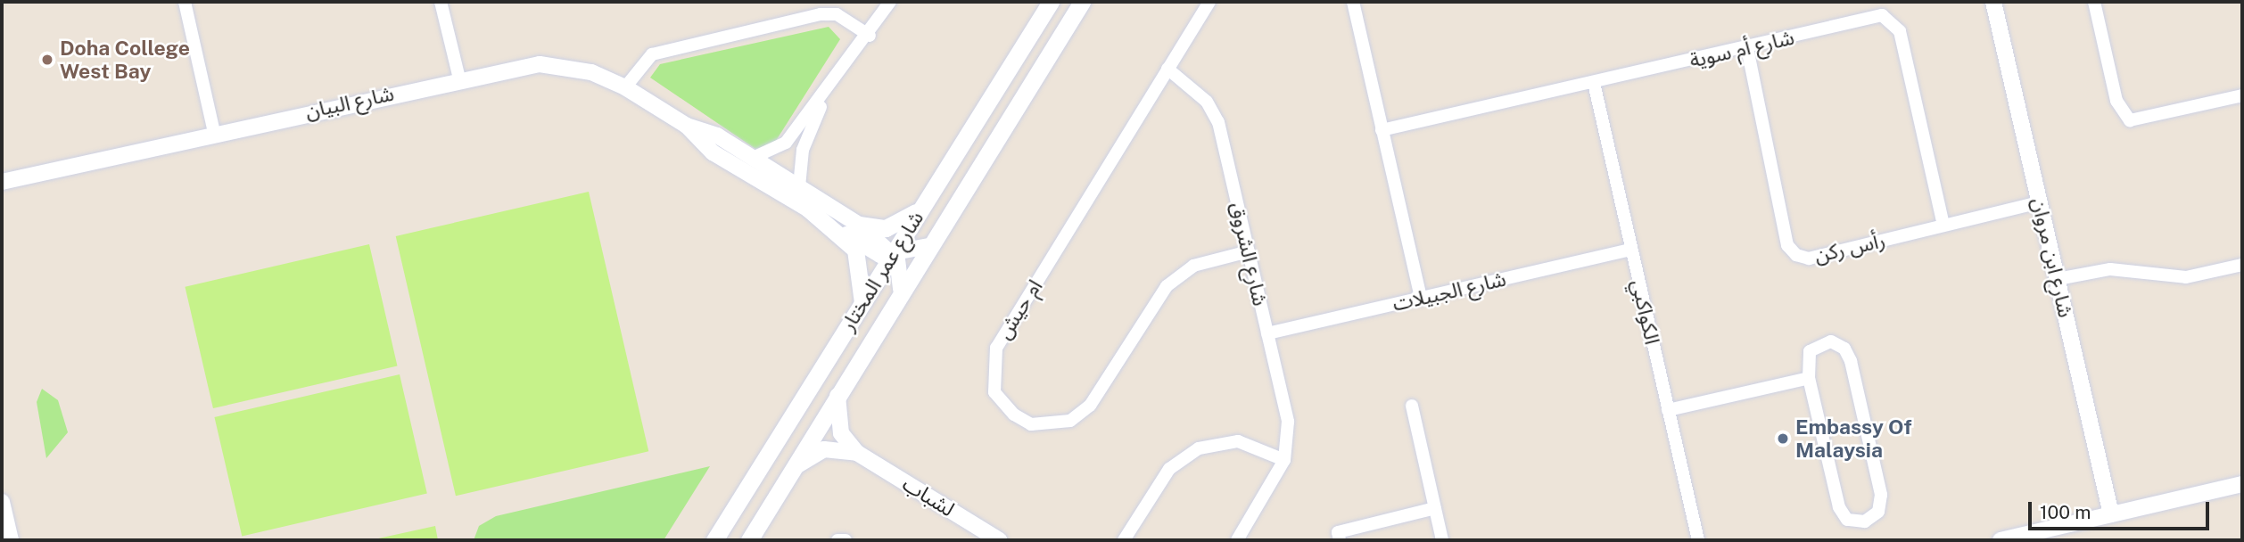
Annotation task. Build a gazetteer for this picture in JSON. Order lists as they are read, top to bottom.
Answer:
{
  "streets": {
    "main road": ["شارع عمر المختار"],
    "street": [
      "شارع أم سوية",
      "شارع البيان",
      "رأس ركن",
      "شارع الشروق",
      "شارع ابن مروان",
      "شارع الجبيلات",
      "ام حيش",
      "الكواكبي",
      "لشباب"
    ]
  },
  "crossings": [
    ["شارع أم سوية", "رأس ركن"],
    ["شارع أم سوية", "الكواكبي"],
    ["شارع البيان", "شارع عمر المختار"],
    ["رأس ركن", "شارع ابن مروان"],
    ["شارع الشروق", "شارع الجبيلات"],
    ["شارع الشروق", "ام حيش"],
    ["شارع عمر المختار", "لشباب"],
    ["شارع الجبيلات", "الكواكبي"]
  ],
  "places": ["Doha College West Bay", "Embassy Of Malaysia"],
  "scale_bar": "100 m"
}
